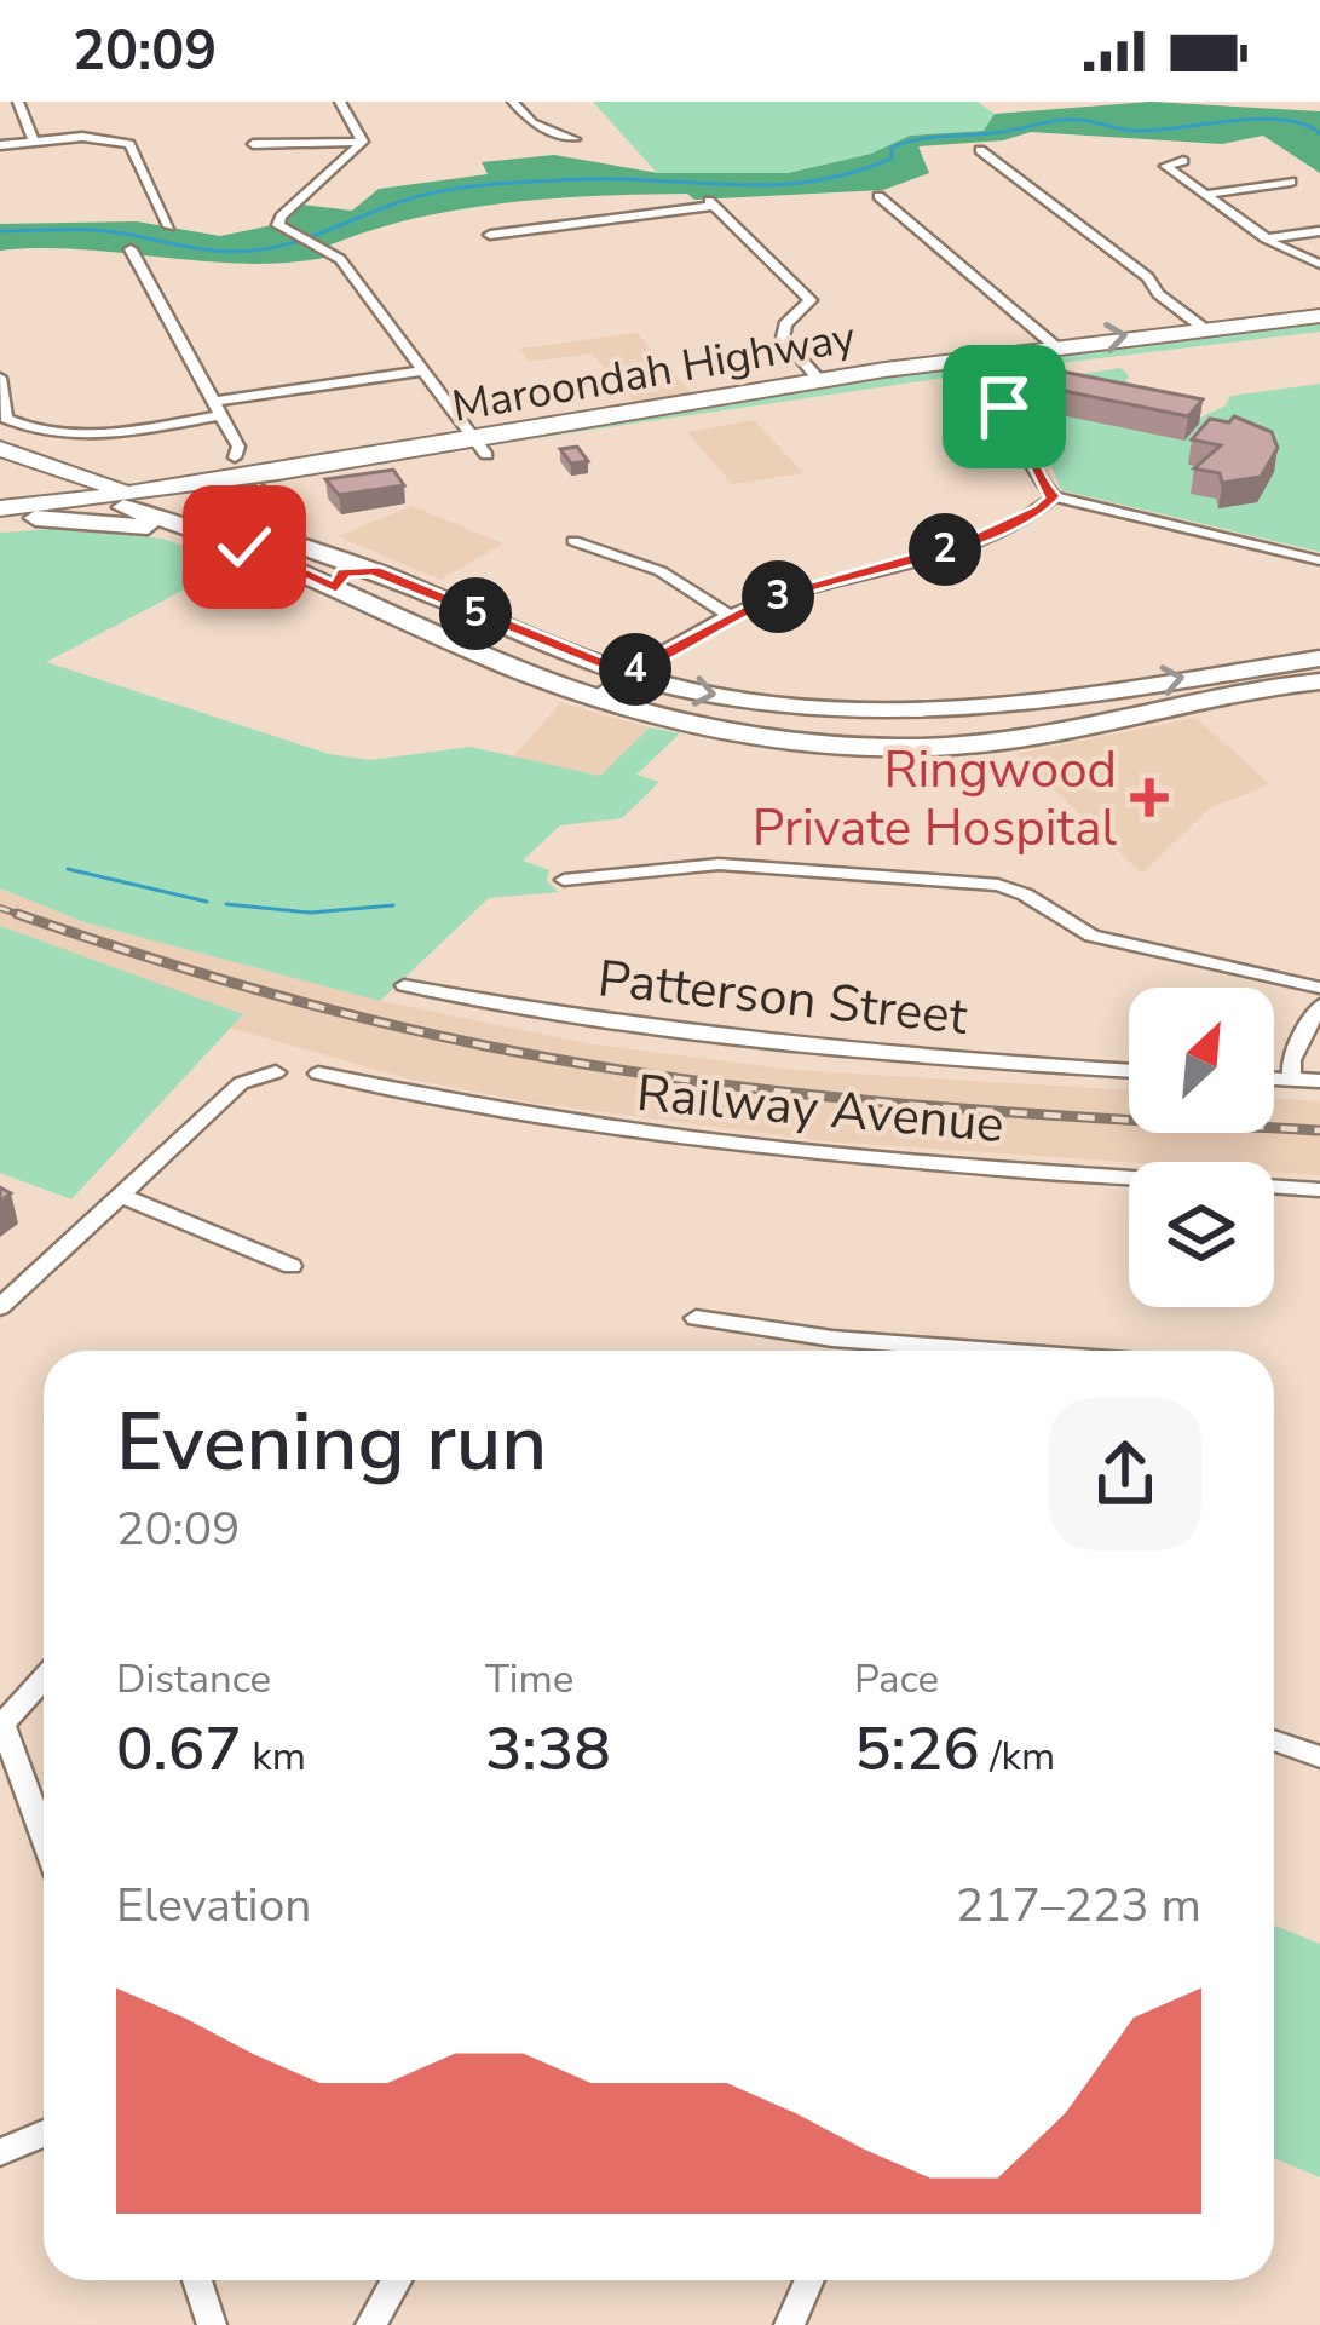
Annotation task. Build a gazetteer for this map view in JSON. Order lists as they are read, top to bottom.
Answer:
{
  "streets": {
    "highway": ["Maroondah Highway"],
    "street": ["Patterson Street", "Railway Avenue"]
  },
  "places": {
    "health": ["Ringwood Private Hospital"]
  },
  "north": "top right",
  "page": {
    "status": "20:09",
    "pins": [
      "2",
      "3",
      "5",
      "4"
    ],
    "heading": ["Evening run", "20:09"],
    "stats": [
      ["Distance", "0.67 km"],
      ["Time", "3:38"],
      ["Pace", "5:26 /km"]
    ],
    "chart": ["Elevation", "217–223 m"]
  }
}
